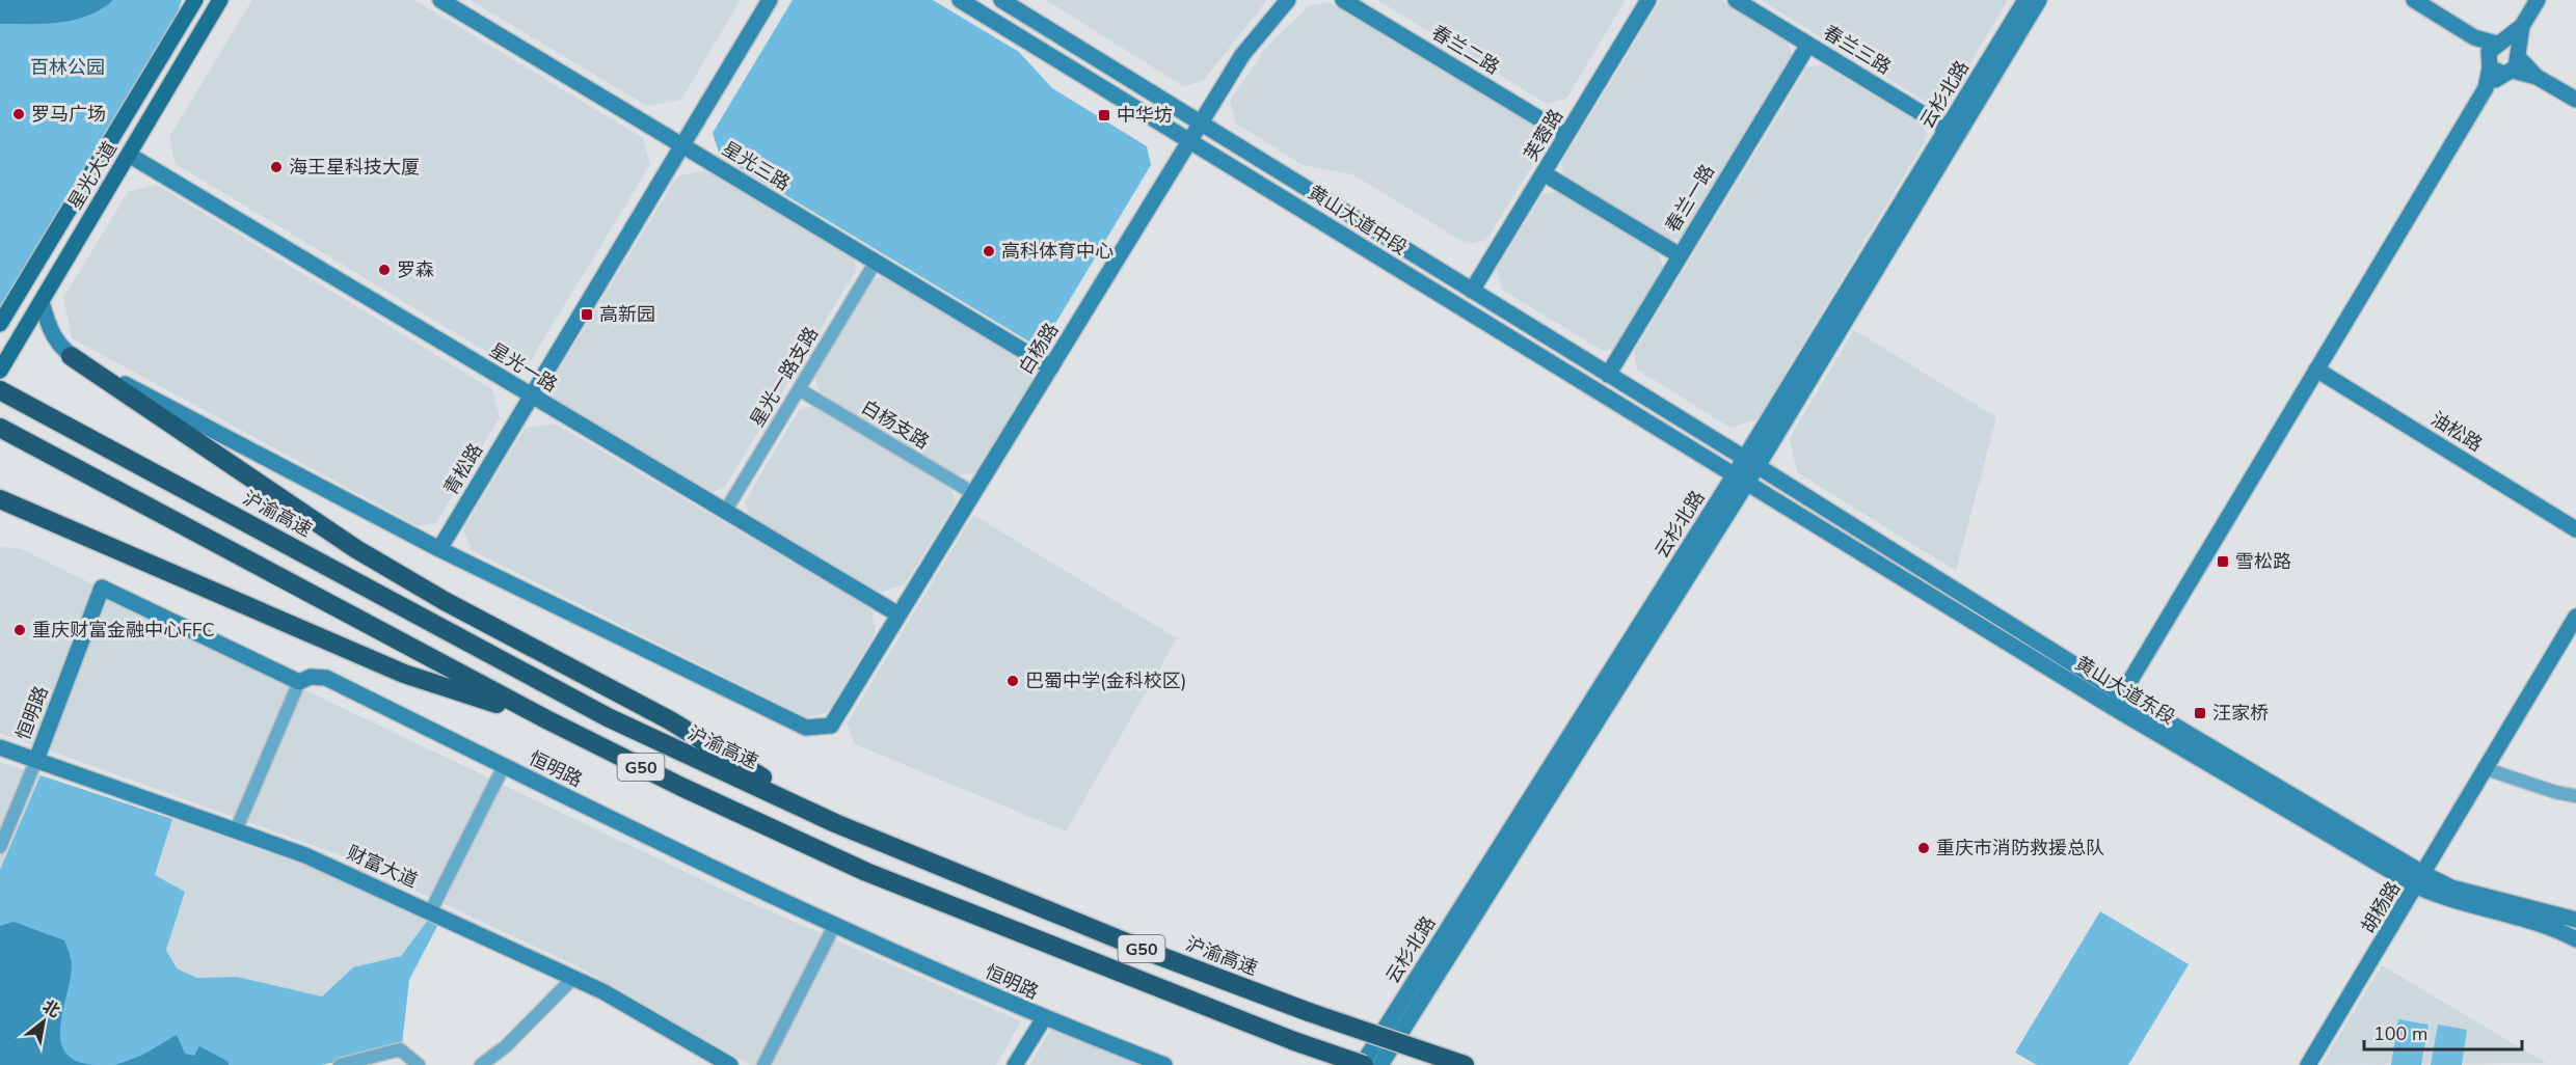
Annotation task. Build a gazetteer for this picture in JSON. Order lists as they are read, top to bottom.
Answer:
{
  "streets": {
    "highway": ["沪渝高速", "G50"],
    "main road": ["星光大道"],
    "street": [
      "春兰二路",
      "春兰三路",
      "云杉北路",
      "芙蓉路",
      "星光三路",
      "春兰一路",
      "黄山大道中段",
      "白杨路",
      "星光一路",
      "星光一路支路",
      "白杨支路",
      "油松路",
      "青松路",
      "黄山大道东段",
      "恒明路",
      "财富大道",
      "胡杨路"
    ]
  },
  "crossings": [
    ["春兰二路", "芙蓉路"],
    ["春兰三路", "云杉北路"],
    ["春兰三路", "春兰一路"],
    ["云杉北路", "黄山大道中段"],
    ["云杉北路", "黄山大道东段"],
    ["云杉北路", "G50"],
    ["芙蓉路", "黄山大道中段"],
    ["星光三路", "白杨路"],
    ["星光三路", "星光一路支路"],
    ["星光三路", "青松路"],
    ["星光大道", "星光一路"],
    ["春兰一路", "黄山大道中段"],
    ["黄山大道中段", "白杨路"],
    ["黄山大道中段", "黄山大道东段"],
    ["白杨路", "星光一路"],
    ["白杨路", "白杨支路"],
    ["白杨路", "青松路"],
    ["星光一路", "星光一路支路"],
    ["星光一路", "青松路"],
    ["星光一路支路", "白杨支路"],
    ["黄山大道东段", "胡杨路"],
    ["恒明路", "财富大道"]
  ],
  "parks": ["百林公园"],
  "places": {
    "other": [
      "罗马广场",
      "海王星科技大厦",
      "高科体育中心",
      "罗森",
      "重庆财富金融中心FFC",
      "巴蜀中学(金科校区)",
      "重庆市消防救援总队"
    ],
    "transit": [
      "中华坊",
      "高新园",
      "雪松路",
      "汪家桥"
    ]
  },
  "scale_bar": "100 m",
  "north": "top right"
}
